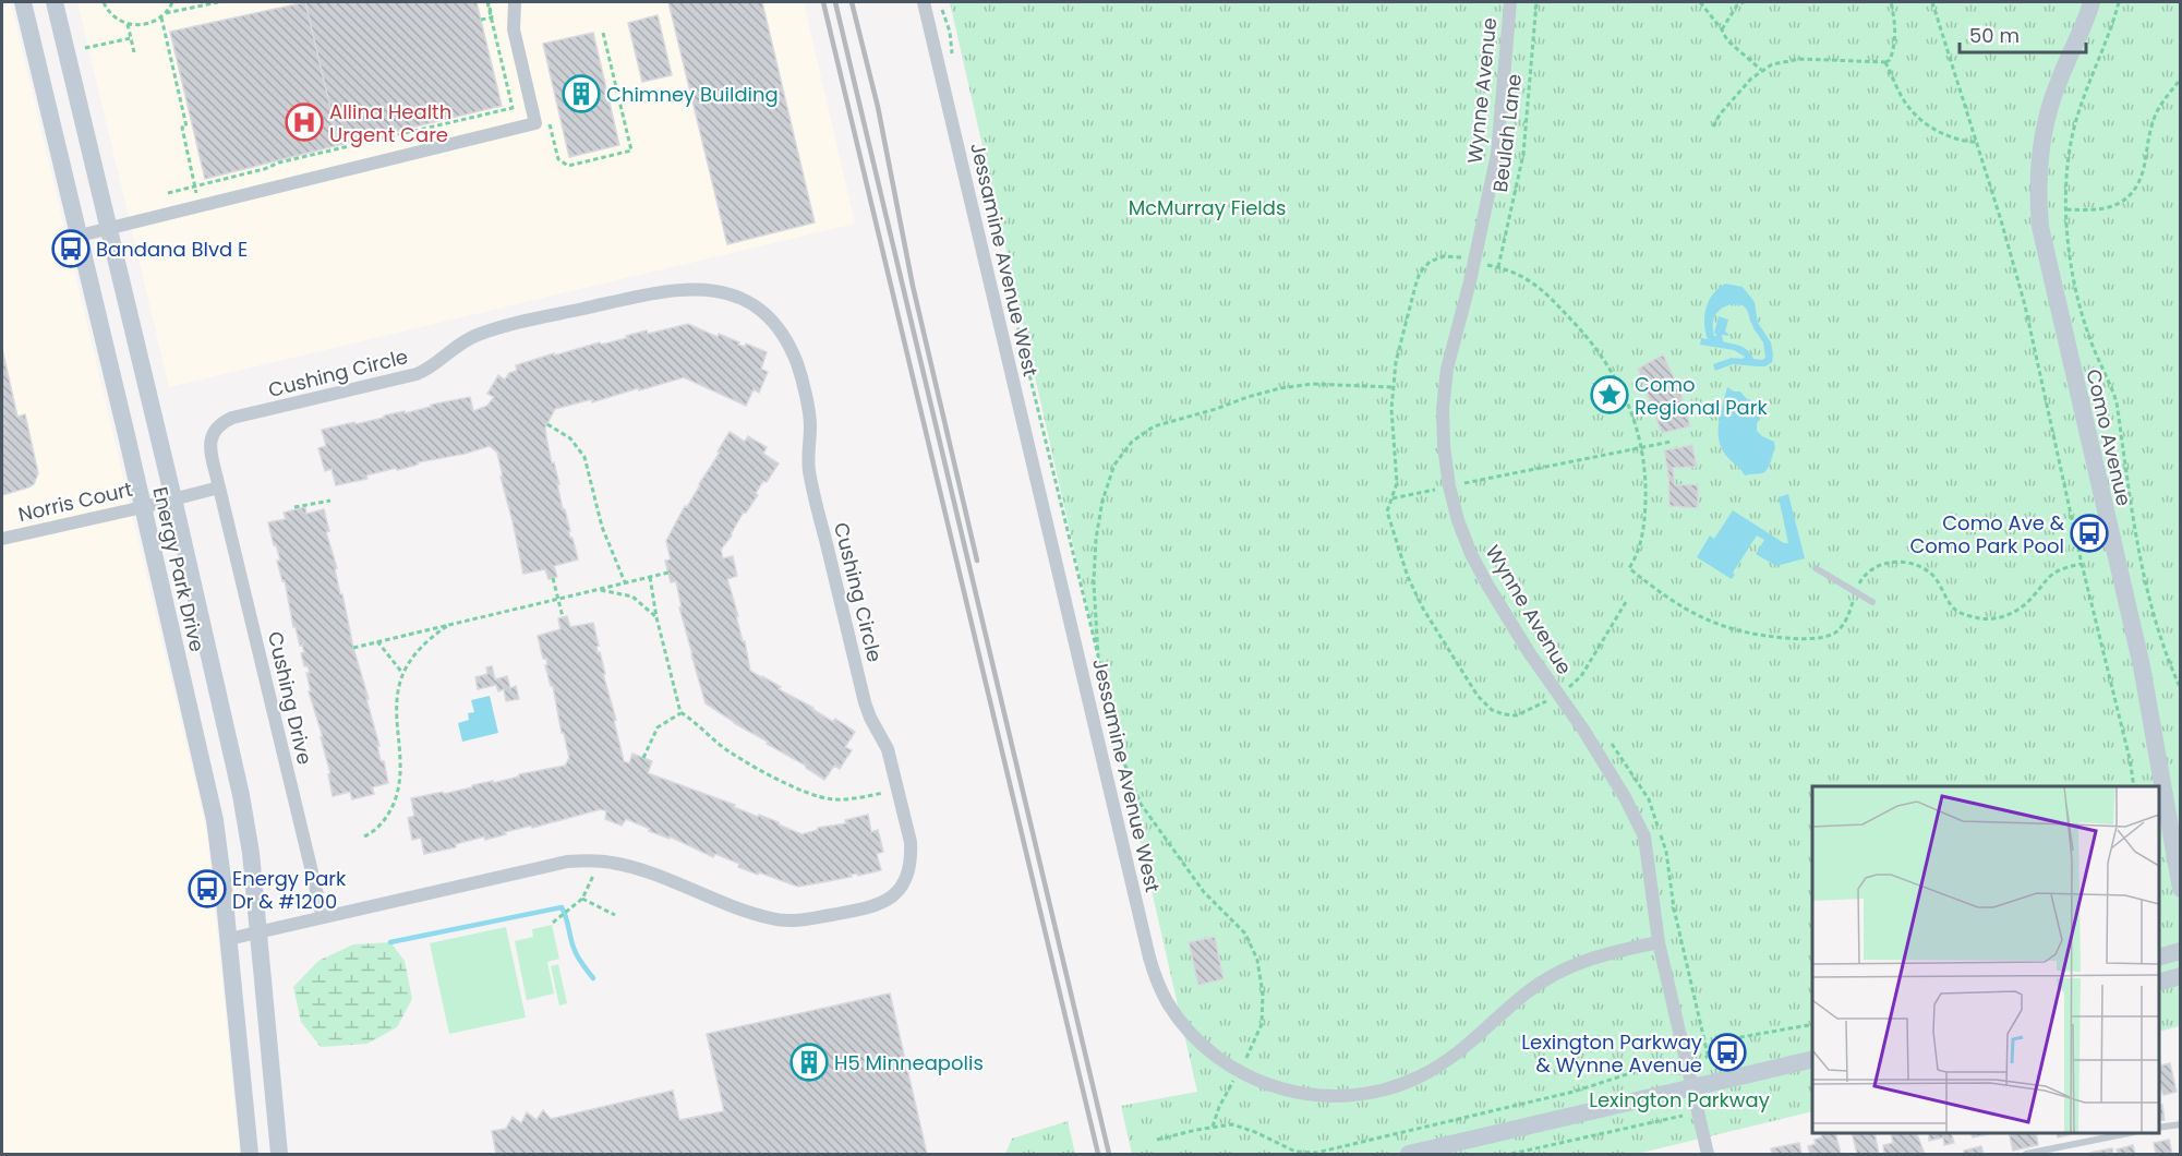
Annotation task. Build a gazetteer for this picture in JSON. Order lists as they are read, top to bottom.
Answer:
{
  "streets": {
    "street": [
      "Wynne Avenue",
      "Jessamine Avenue West",
      "Cushing Circle",
      "Como Avenue",
      "Norris Court",
      "Energy Park Drive",
      "Cushing Drive"
    ],
    "path": ["Beulah Lane"]
  },
  "crossings": [
    ["Wynne Avenue", "Jessamine Avenue West"],
    ["Cushing Circle", "Energy Park Drive"],
    ["Cushing Circle", "Cushing Drive"],
    ["Norris Court", "Energy Park Drive"]
  ],
  "parks": ["McMurray Fields", "Lexington Parkway"],
  "places": {
    "building": ["Chimney Building", "H5 Minneapolis"],
    "hospital": ["Allina Health Urgent Care"],
    "bus stop": [
      "Bandana Blvd E",
      "Como Ave & Como Park Pool",
      "Energy Park Dr & #1200",
      "Lexington Parkway & Wynne Avenue"
    ],
    "place": ["Como Regional Park"]
  },
  "scale_bar": "50 m"
}
